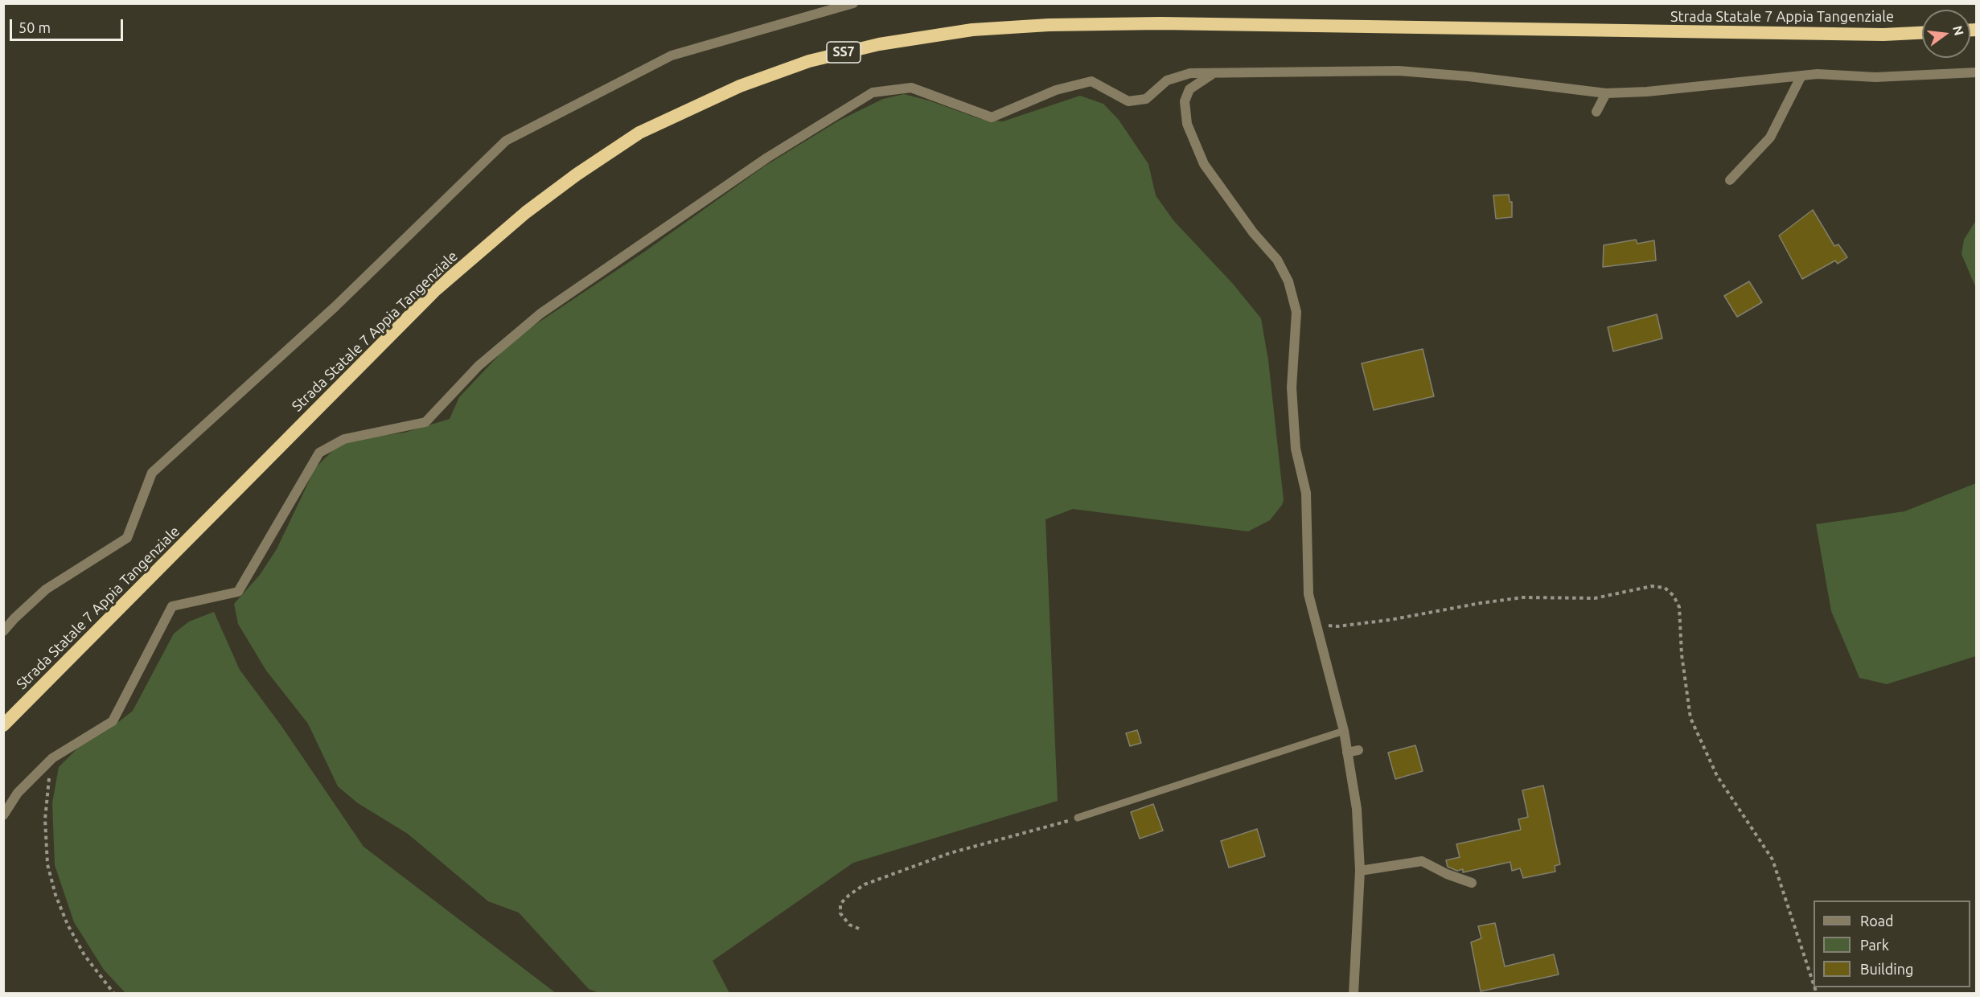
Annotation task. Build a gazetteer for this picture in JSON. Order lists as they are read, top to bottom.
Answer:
{
  "streets": {
    "highway": ["Strada Statale 7 Appia Tangenziale", "SS7"]
  },
  "legend": ["Road", "Park", "Building"],
  "scale_bar": "50 m",
  "north": "right"
}
